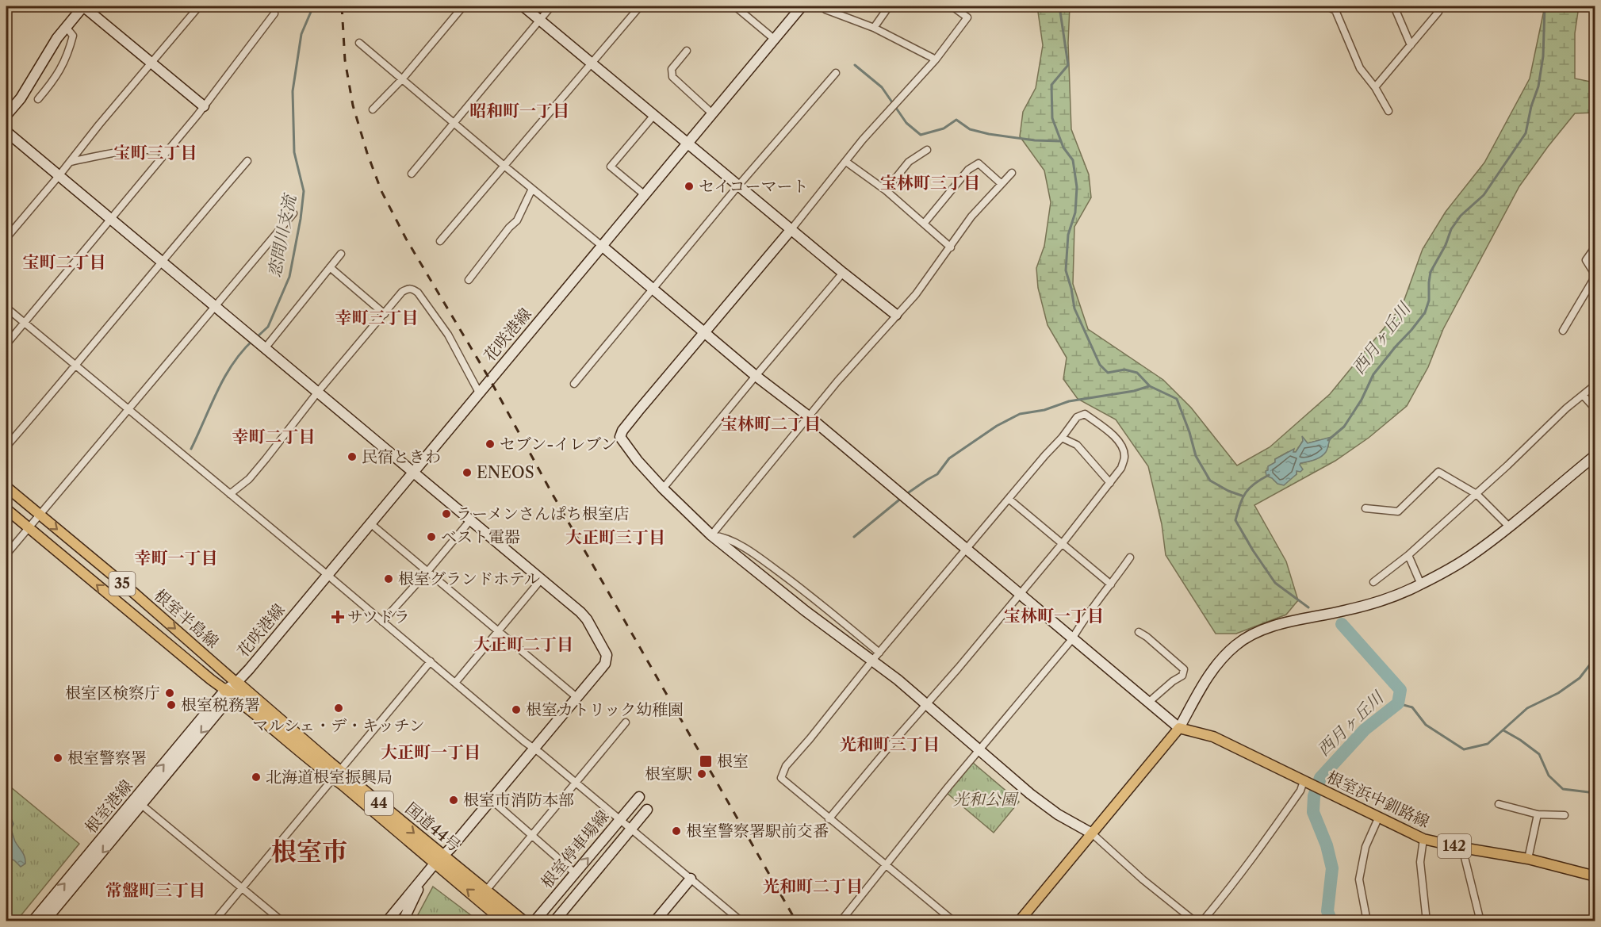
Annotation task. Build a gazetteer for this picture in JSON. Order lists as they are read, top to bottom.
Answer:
{
  "streets": {
    "highway": ["44", "国道44号"],
    "main road": [
      "35",
      "根室半島線",
      "根室浜中釧路線",
      "142"
    ],
    "street": ["花咲港線", "根室港線", "根室停車場線"]
  },
  "crossings": [
    ["花咲港線", "根室半島線"],
    ["花咲港線", "根室港線"],
    ["花咲港線", "国道44号"],
    ["根室半島線", "根室港線"],
    ["根室半島線", "国道44号"],
    ["根室港線", "国道44号"]
  ],
  "districts": [
    "昭和町一丁目",
    "宝町三丁目",
    "宝林町三丁目",
    "宝町二丁目",
    "幸町三丁目",
    "宝林町二丁目",
    "幸町二丁目",
    "大正町三丁目",
    "幸町一丁目",
    "宝林町一丁目",
    "大正町二丁目",
    "光和町三丁目",
    "大正町一丁目",
    "根室市",
    "光和町二丁目",
    "常盤町三丁目"
  ],
  "water": ["恋問川支流", "西月ヶ丘川"],
  "parks": ["光和公園"],
  "places": {
    "other": [
      "セイコーマート",
      "セブン-イレブン",
      "民宿ときわ",
      "ENEOS",
      "ラーメンさんぱち根室店",
      "ベスト電器",
      "根室グランドホテル",
      "根室区検察庁",
      "根室税務署",
      "マルシェ・デ・キッチン",
      "根室カトリック幼稚園",
      "根室警察署",
      "根室駅",
      "北海道根室振興局",
      "根室市消防本部",
      "根室警察署駅前交番"
    ],
    "health": ["サツドラ"],
    "transit": ["根室"]
  }
}
